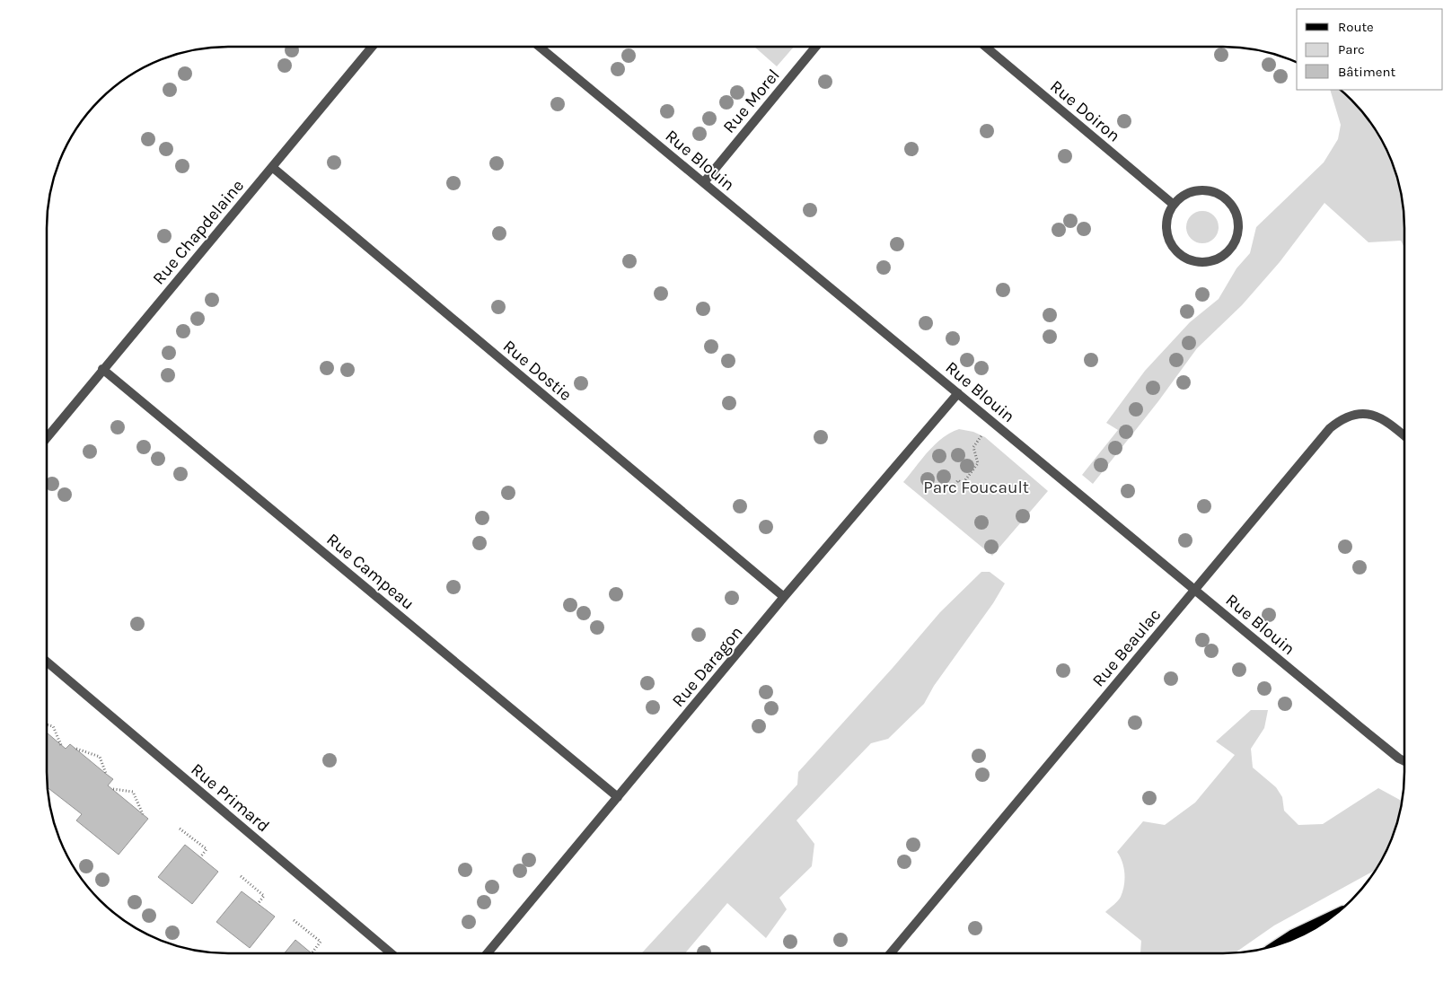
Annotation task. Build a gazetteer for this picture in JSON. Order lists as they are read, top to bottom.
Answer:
{
  "streets": {
    "street": [
      "Rue Morel",
      "Rue Doiron",
      "Rue Blouin",
      "Rue Chapdelaine",
      "Rue Dostie",
      "Rue Campeau",
      "Rue Beaulac",
      "Rue Daragon",
      "Rue Primard"
    ]
  },
  "crossings": [
    ["Rue Morel", "Rue Blouin"],
    ["Rue Blouin", "Rue Beaulac"],
    ["Rue Blouin", "Rue Daragon"],
    ["Rue Chapdelaine", "Rue Dostie"],
    ["Rue Chapdelaine", "Rue Campeau"],
    ["Rue Dostie", "Rue Daragon"],
    ["Rue Campeau", "Rue Daragon"]
  ],
  "parks": ["Parc Foucault"],
  "legend": ["Route", "Parc", "Bâtiment"]
}
